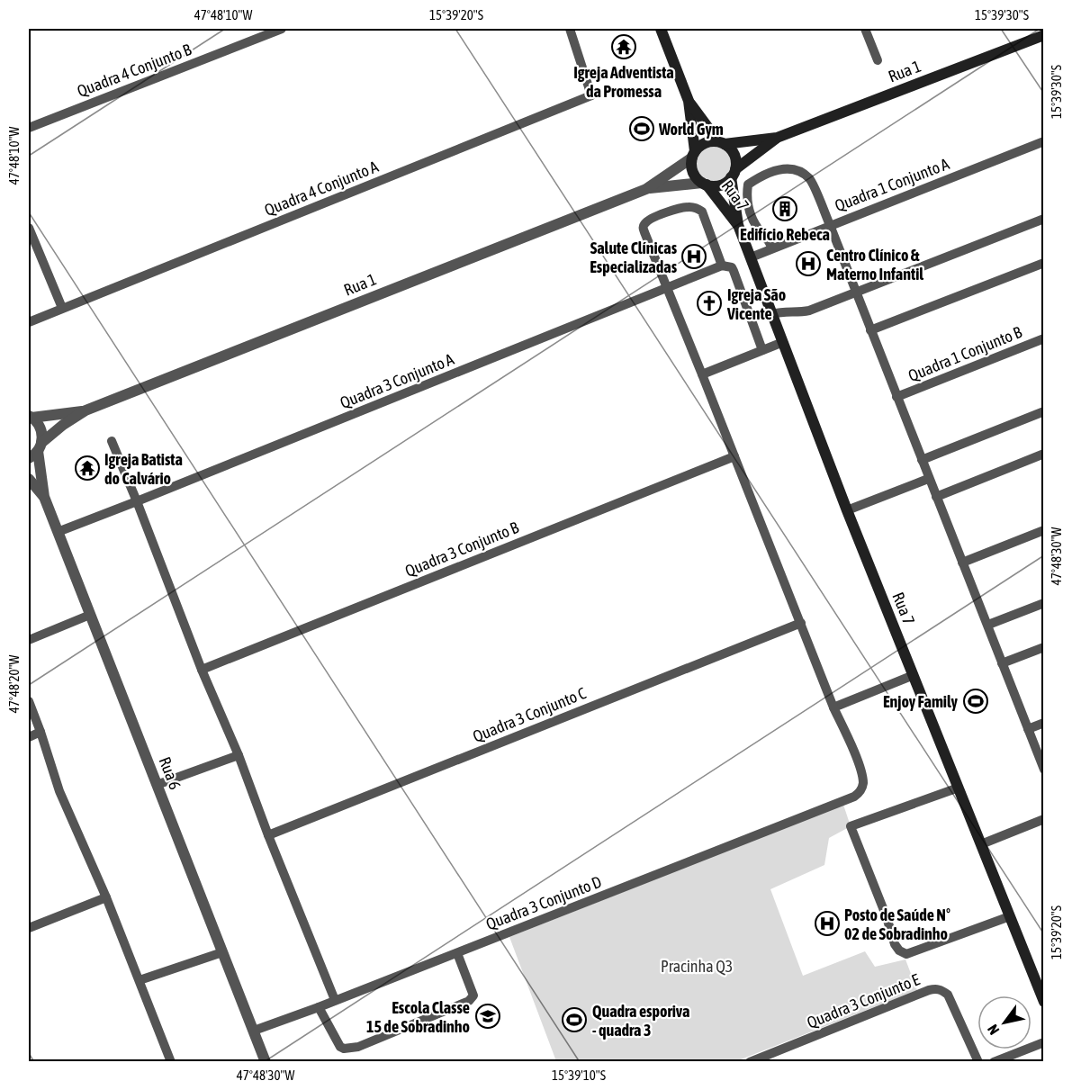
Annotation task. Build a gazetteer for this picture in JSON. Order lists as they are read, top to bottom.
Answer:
{
  "streets": {
    "main road": ["Rua 1", "Rua 7"],
    "street": [
      "Quadra 4 Conjunto B",
      "Quadra 1 Conjunto A",
      "Quadra 4 Conjunto A",
      "Quadra 1 Conjunto B",
      "Quadra 3 Conjunto A",
      "Quadra 3 Conjunto B",
      "Quadra 3 Conjunto C",
      "Rua 6",
      "Quadra 3 Conjunto D",
      "Quadra 3 Conjunto E"
    ]
  },
  "crossings": [
    ["Rua 1", "Rua 7"],
    ["Quadra 1 Conjunto A", "Rua 7"],
    ["Quadra 3 Conjunto A", "Rua 6"],
    ["Rua 6", "Quadra 3 Conjunto D"]
  ],
  "parks": ["Pracinha Q3"],
  "places": {
    "temple": ["Igreja Adventista da Promessa", "Igreja Batista do Calvário"],
    "sports": ["World Gym", "Enjoy Family", "Quadra esporiva - quadra 3"],
    "building": ["Edifício Rebeca"],
    "hospital": ["Salute Clínicas Especializadas", "Centro Clínico & Materno Infantil", "Posto de Saúde N° 02 de Sobradinho"],
    "church": ["Igreja São Vicente"],
    "school or university": ["Escola Classe 15 de Sobradinho"]
  },
  "north": "bottom left",
  "coordinates": [
    "47°48'10\"W",
    "15°39'20\"S",
    "15°39'30\"S",
    "47°48'30\"W",
    "47°48'20\"W",
    "15°39'10\"S"
  ]
}
